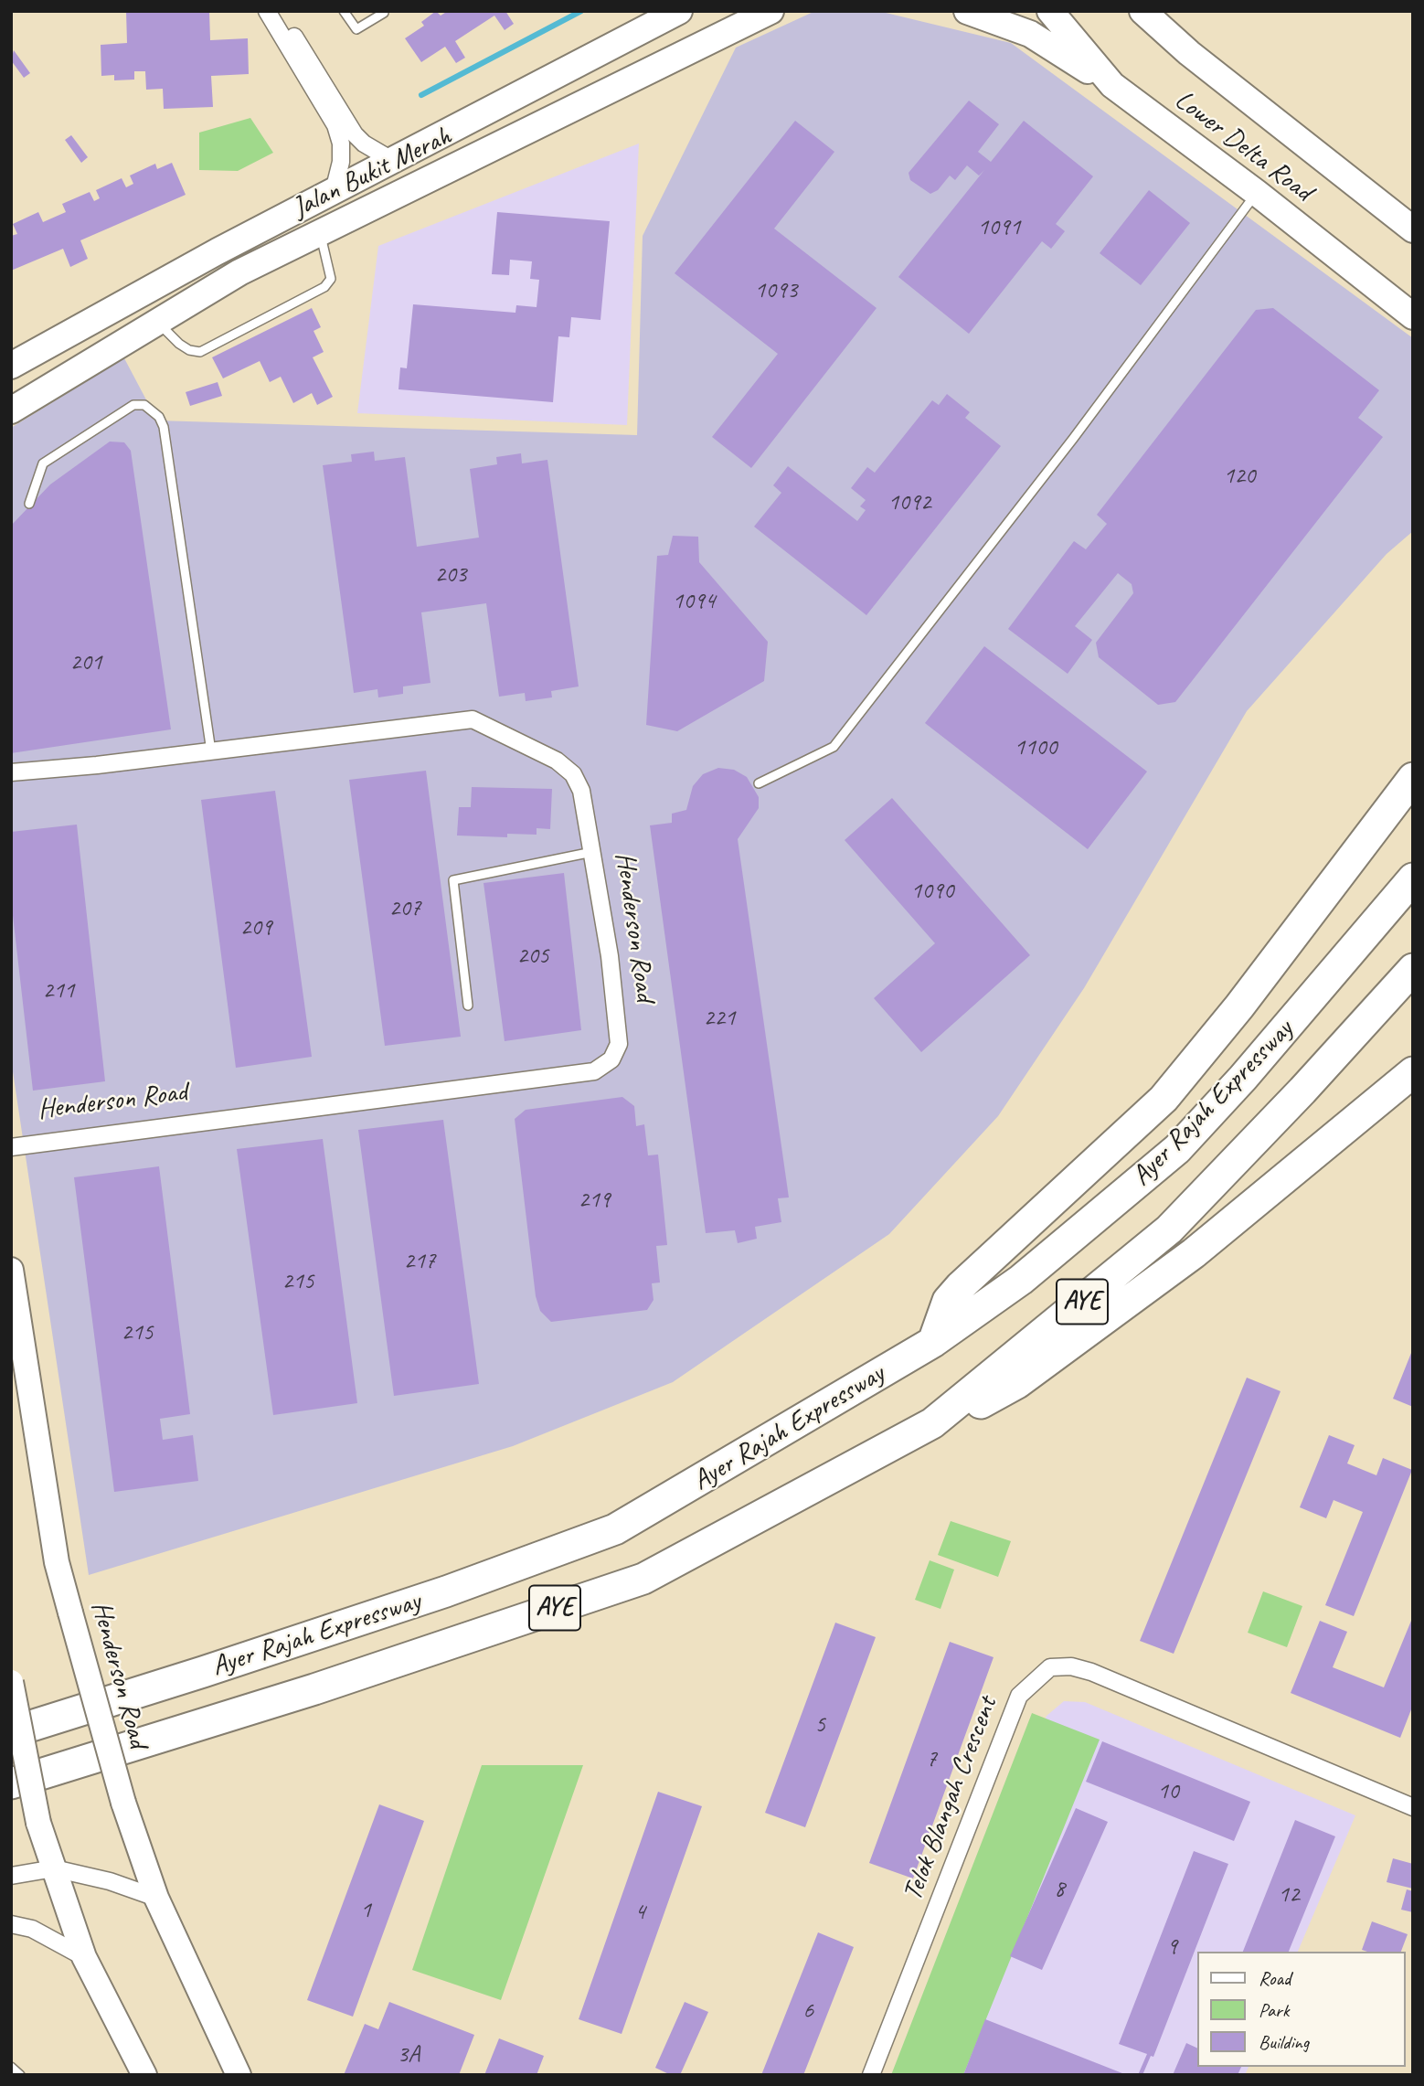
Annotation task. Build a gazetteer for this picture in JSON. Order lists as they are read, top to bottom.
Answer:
{
  "streets": {
    "highway": ["Ayer Rajah Expressway", "AYE"],
    "main road": ["Lower Delta Road", "Jalan Bukit Merah", "Henderson Road"],
    "street": ["Telok Blangah Crescent"]
  },
  "house_numbers": [
    "1091",
    "1093",
    "120",
    "1092",
    "203",
    "1094",
    "201",
    "1100",
    "1090",
    "207",
    "209",
    "205",
    "211",
    "221",
    "219",
    "217",
    "215",
    "215",
    "5",
    "7",
    "10",
    "8",
    "12",
    "1",
    "4",
    "9",
    "6",
    "3A"
  ],
  "legend": ["Road", "Park", "Building"]
}
